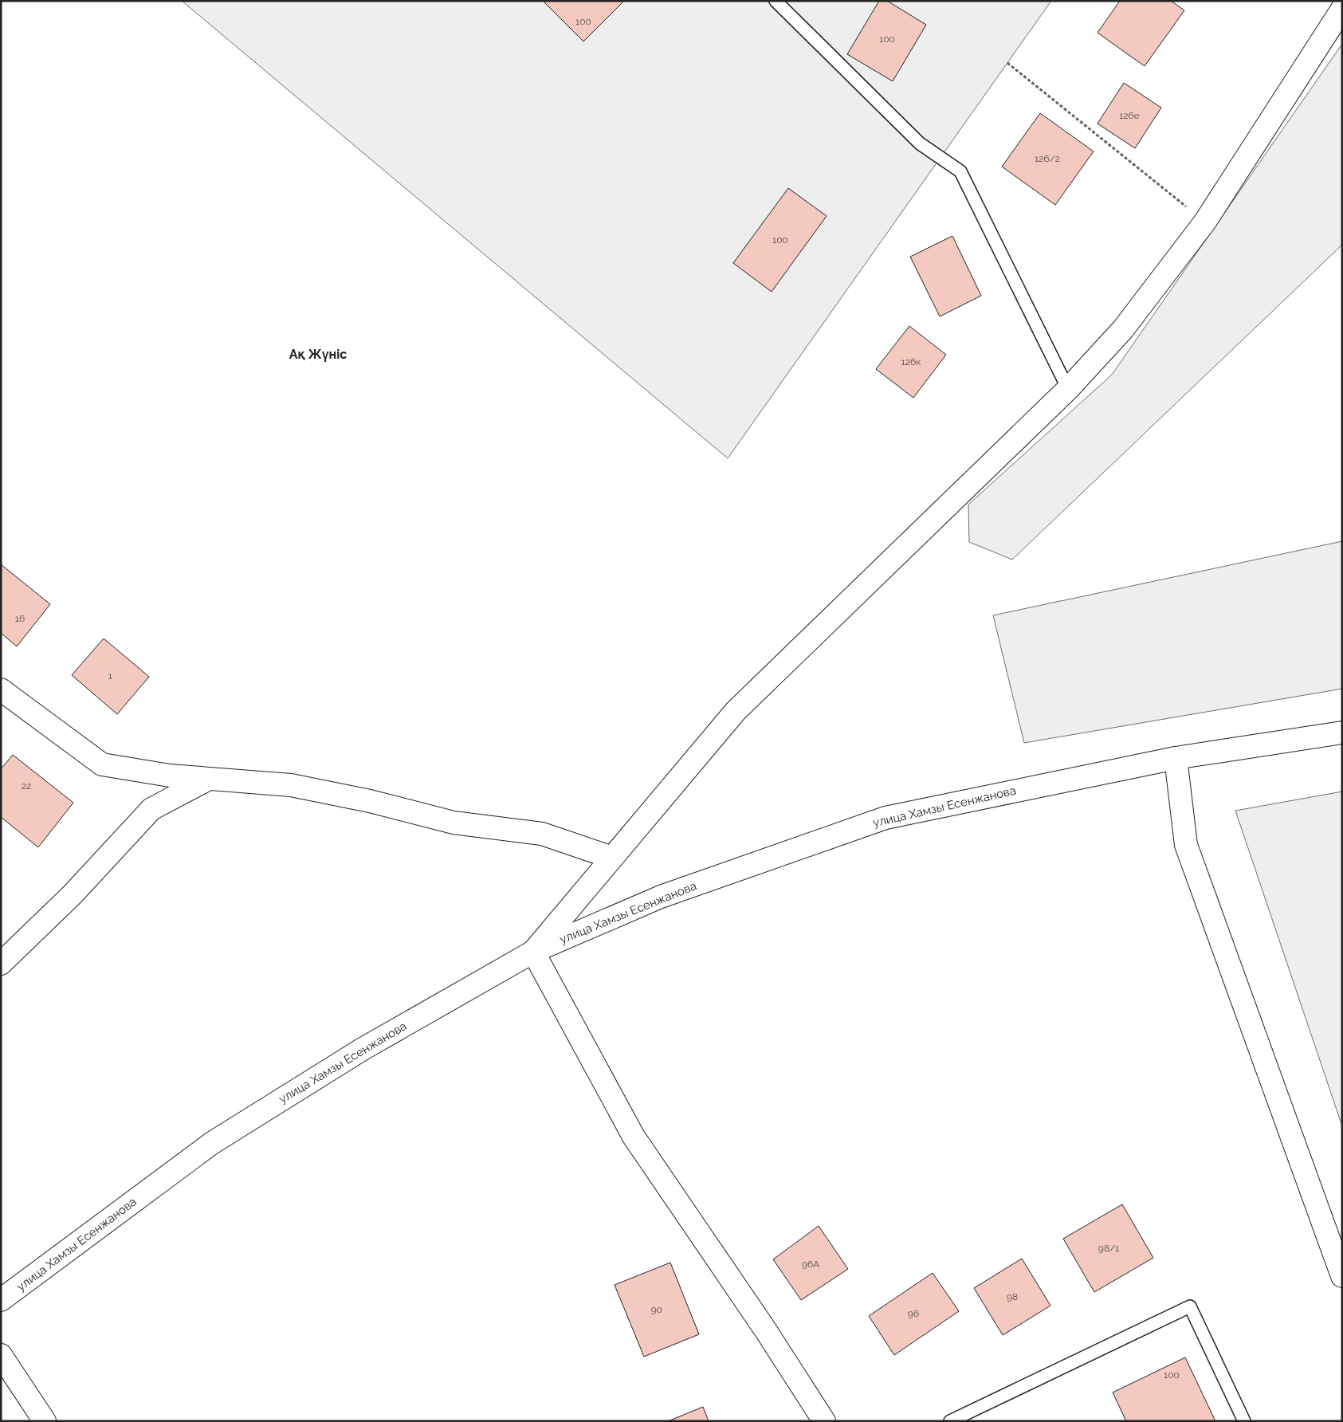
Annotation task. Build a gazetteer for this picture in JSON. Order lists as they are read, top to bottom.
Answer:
{
  "streets": {
    "street": ["улица Хамзы Есенжанова"]
  },
  "districts": ["Ақ Жүніс"],
  "house_numbers": [
    "100",
    "100",
    "126е",
    "126/2",
    "100",
    "126к",
    "16",
    "1",
    "22",
    "98/1",
    "96А",
    "98",
    "90",
    "96",
    "100"
  ]
}
